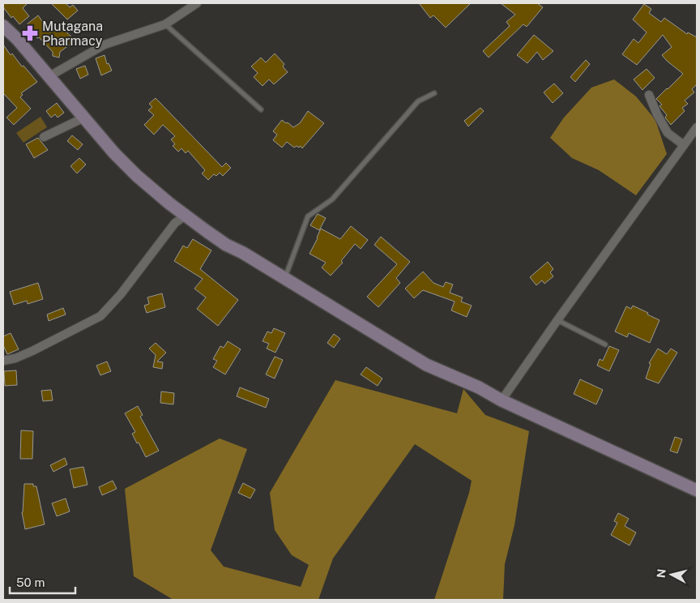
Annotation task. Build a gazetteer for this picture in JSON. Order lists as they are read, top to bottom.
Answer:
{
  "places": {
    "pharmacy": ["Mutagana Pharmacy"]
  },
  "scale_bar": "50 m",
  "north": "left"
}
